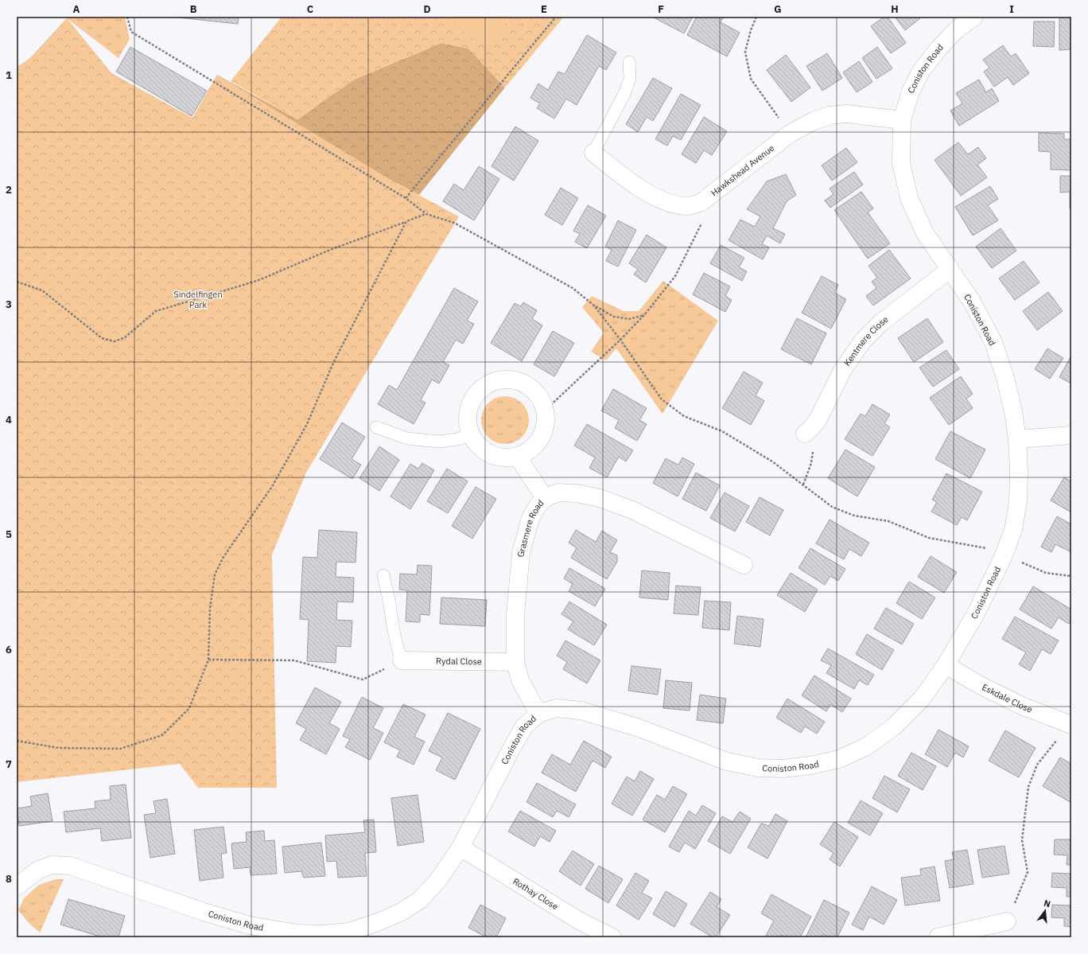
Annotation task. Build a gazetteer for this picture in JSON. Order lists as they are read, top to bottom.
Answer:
{
  "streets": {
    "street": [
      "Coniston Road",
      "Hawkshead Avenue",
      "Kentmere Close",
      "Grasmere Road",
      "Rydal Close",
      "Eskdale Close",
      "Rothay Close"
    ]
  },
  "crossings": [
    ["Coniston Road", "Hawkshead Avenue"],
    ["Coniston Road", "Kentmere Close"],
    ["Coniston Road", "Grasmere Road"],
    ["Coniston Road", "Eskdale Close"],
    ["Coniston Road", "Rothay Close"],
    ["Grasmere Road", "Rydal Close"]
  ],
  "parks": ["Sindelfingen Park"],
  "north": "top",
  "grid": {
    "columns": [
      "A",
      "B",
      "C",
      "D",
      "E",
      "F",
      "G",
      "H",
      "I"
    ],
    "rows": [
      "1",
      "2",
      "3",
      "4",
      "5",
      "6",
      "7",
      "8"
    ]
  }
}
